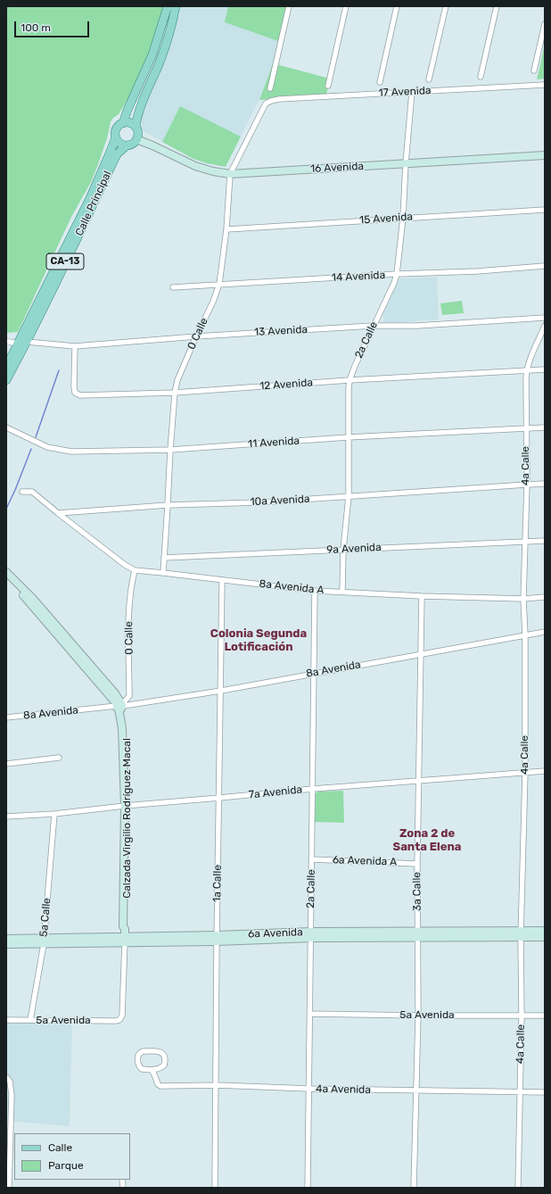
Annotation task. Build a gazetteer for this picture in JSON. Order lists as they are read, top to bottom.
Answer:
{
  "streets": {
    "main road": ["Calle Principal", "CA-13"],
    "street": [
      "17 Avenida",
      "16 Avenida",
      "15 Avenida",
      "14 Avenida",
      "13 Avenida",
      "0 Calle",
      "2a Calle",
      "12 Avenida",
      "11 Avenida",
      "4a Calle",
      "10a Avenida",
      "9a Avenida",
      "8a Avenida A",
      "8a Avenida",
      "7a Avenida",
      "Calzada Virgilio Rodríguez Macal",
      "6a Avenida A",
      "1a Calle",
      "3a Calle",
      "5a Calle",
      "6a Avenida",
      "5a Avenida",
      "4a Avenida"
    ]
  },
  "crossings": [
    ["17 Avenida", "0 Calle"],
    ["17 Avenida", "2a Calle"],
    ["16 Avenida", "Calle Principal"],
    ["16 Avenida", "CA-13"],
    ["16 Avenida", "0 Calle"],
    ["16 Avenida", "2a Calle"],
    ["Calle Principal", "CA-13"],
    ["Calle Principal", "13 Avenida"],
    ["15 Avenida", "0 Calle"],
    ["15 Avenida", "2a Calle"],
    ["14 Avenida", "0 Calle"],
    ["14 Avenida", "2a Calle"],
    ["13 Avenida", "0 Calle"],
    ["13 Avenida", "2a Calle"],
    ["13 Avenida", "12 Avenida"],
    ["0 Calle", "12 Avenida"],
    ["0 Calle", "11 Avenida"],
    ["0 Calle", "10a Avenida"],
    ["0 Calle", "9a Avenida"],
    ["0 Calle", "8a Avenida A"],
    ["0 Calle", "8a Avenida"],
    ["0 Calle", "Calzada Virgilio Rodríguez Macal"],
    ["2a Calle", "12 Avenida"],
    ["2a Calle", "11 Avenida"],
    ["2a Calle", "10a Avenida"],
    ["2a Calle", "9a Avenida"],
    ["2a Calle", "8a Avenida A"],
    ["2a Calle", "8a Avenida"],
    ["2a Calle", "7a Avenida"],
    ["2a Calle", "6a Avenida A"],
    ["2a Calle", "6a Avenida"],
    ["2a Calle", "5a Avenida"],
    ["2a Calle", "4a Avenida"],
    ["12 Avenida", "4a Calle"],
    ["11 Avenida", "4a Calle"],
    ["4a Calle", "10a Avenida"],
    ["4a Calle", "9a Avenida"],
    ["4a Calle", "8a Avenida A"],
    ["4a Calle", "8a Avenida"],
    ["4a Calle", "7a Avenida"],
    ["4a Calle", "6a Avenida"],
    ["4a Calle", "5a Avenida"],
    ["4a Calle", "4a Avenida"],
    ["10a Avenida", "8a Avenida A"],
    ["8a Avenida A", "1a Calle"],
    ["8a Avenida A", "3a Calle"],
    ["8a Avenida", "Calzada Virgilio Rodríguez Macal"],
    ["8a Avenida", "1a Calle"],
    ["8a Avenida", "3a Calle"],
    ["7a Avenida", "Calzada Virgilio Rodríguez Macal"],
    ["7a Avenida", "1a Calle"],
    ["7a Avenida", "3a Calle"],
    ["7a Avenida", "5a Calle"],
    ["Calzada Virgilio Rodríguez Macal", "6a Avenida"],
    ["Calzada Virgilio Rodríguez Macal", "5a Avenida"],
    ["6a Avenida A", "3a Calle"],
    ["1a Calle", "6a Avenida"],
    ["1a Calle", "4a Avenida"],
    ["3a Calle", "6a Avenida"],
    ["3a Calle", "5a Avenida"],
    ["3a Calle", "4a Avenida"],
    ["5a Calle", "6a Avenida"],
    ["5a Calle", "5a Avenida"]
  ],
  "districts": ["Colonia Segunda Lotificación", "Zona 2 de Santa Elena"],
  "legend": ["Calle", "Parque"],
  "scale_bar": "100 m"
}
